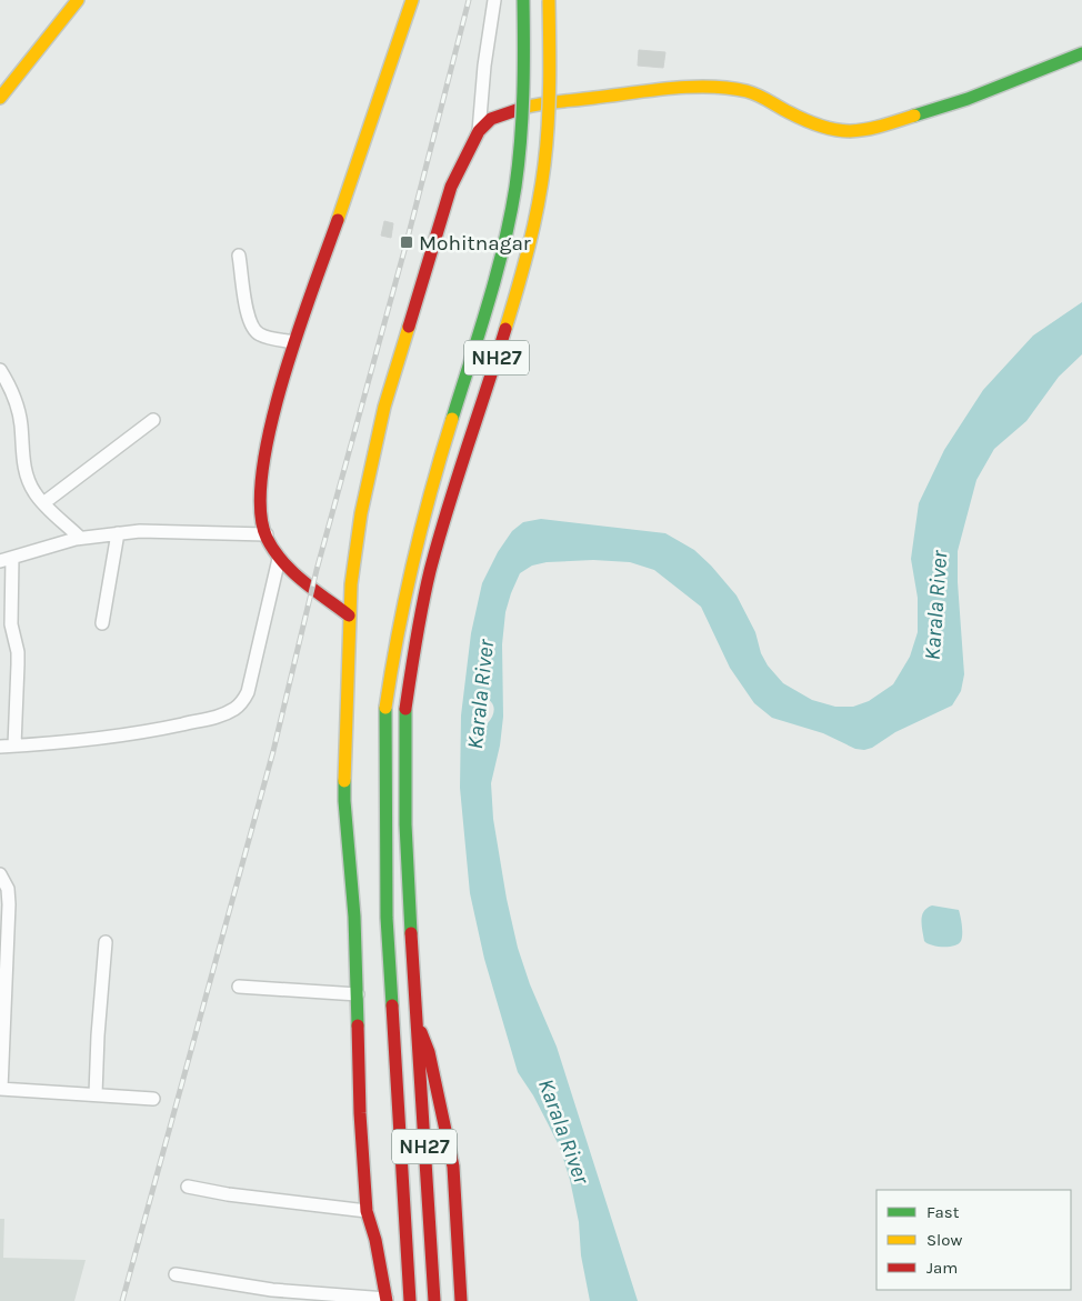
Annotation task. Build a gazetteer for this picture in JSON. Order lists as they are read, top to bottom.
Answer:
{
  "streets": {
    "main road": ["NH27"]
  },
  "water": ["Karala River"],
  "places": {
    "transit": ["Mohitnagar"]
  },
  "legend": ["Fast", "Slow", "Jam"]
}
